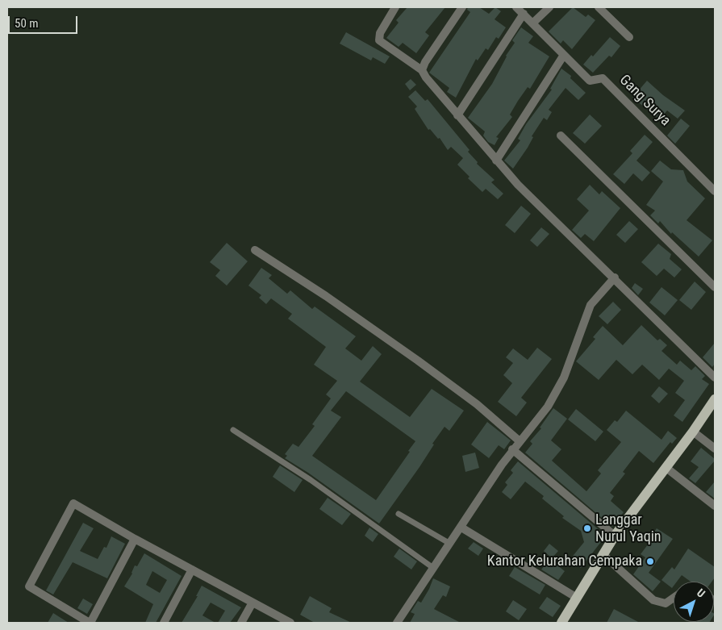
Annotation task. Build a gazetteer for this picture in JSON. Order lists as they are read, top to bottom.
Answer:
{
  "streets": {
    "street": ["Gang Surya"]
  },
  "places": ["Langgar Nurul Yaqin", "Kantor Kelurahan Cempaka"],
  "scale_bar": "50 m",
  "north": "top right"
}
